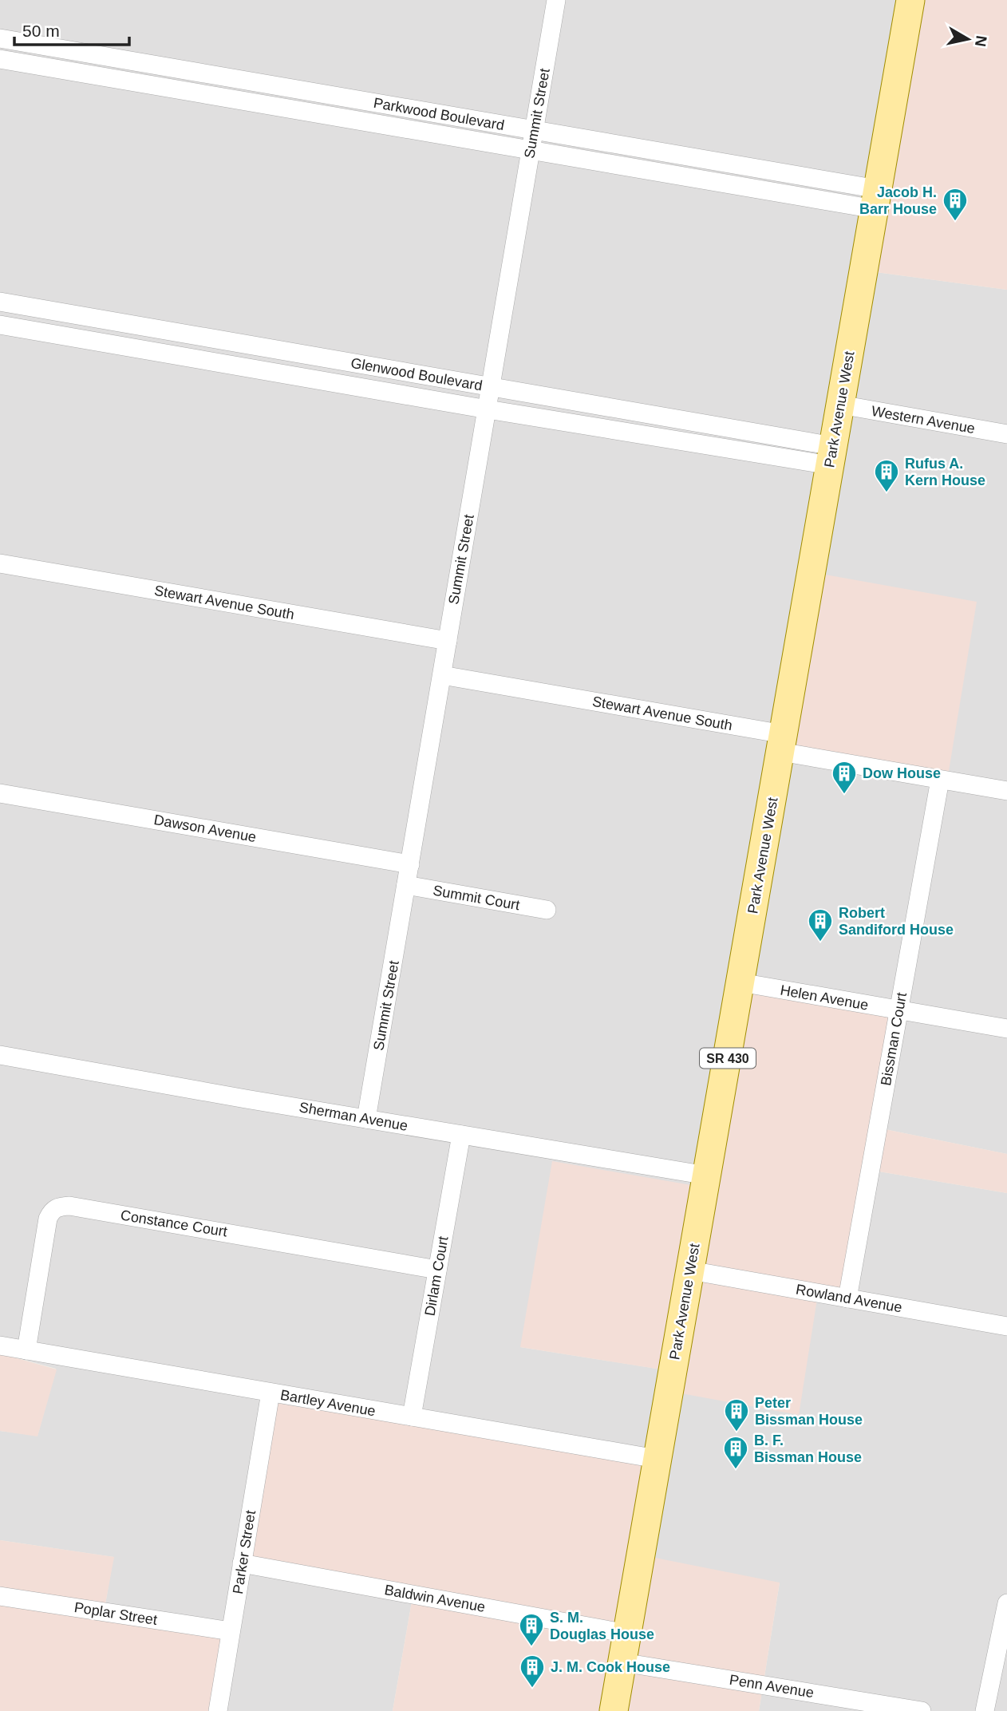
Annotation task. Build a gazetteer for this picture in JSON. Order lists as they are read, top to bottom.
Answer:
{
  "streets": {
    "main road": ["Park Avenue West", "SR 430"],
    "street": [
      "Summit Street",
      "Parkwood Boulevard",
      "Glenwood Boulevard",
      "Western Avenue",
      "Stewart Avenue South",
      "Dawson Avenue",
      "Summit Court",
      "Helen Avenue",
      "Bissman Court",
      "Sherman Avenue",
      "Constance Court",
      "Dirlam Court",
      "Rowland Avenue",
      "Bartley Avenue",
      "Parker Street",
      "Baldwin Avenue",
      "Poplar Street",
      "Penn Avenue"
    ]
  },
  "crossings": [
    ["Summit Street", "Parkwood Boulevard"],
    ["Summit Street", "Glenwood Boulevard"],
    ["Summit Street", "Stewart Avenue South"],
    ["Summit Street", "Dawson Avenue"],
    ["Summit Street", "Summit Court"],
    ["Summit Street", "Sherman Avenue"],
    ["Parkwood Boulevard", "Park Avenue West"],
    ["Glenwood Boulevard", "Park Avenue West"],
    ["Park Avenue West", "Western Avenue"],
    ["Park Avenue West", "Stewart Avenue South"],
    ["Park Avenue West", "Helen Avenue"],
    ["Park Avenue West", "Sherman Avenue"],
    ["Park Avenue West", "Rowland Avenue"],
    ["Park Avenue West", "Bartley Avenue"],
    ["Park Avenue West", "Baldwin Avenue"],
    ["Park Avenue West", "Penn Avenue"],
    ["Stewart Avenue South", "Bissman Court"],
    ["Helen Avenue", "Bissman Court"],
    ["Bissman Court", "Rowland Avenue"],
    ["Sherman Avenue", "Dirlam Court"],
    ["Constance Court", "Dirlam Court"],
    ["Constance Court", "Bartley Avenue"],
    ["Dirlam Court", "Bartley Avenue"],
    ["Bartley Avenue", "Parker Street"],
    ["Parker Street", "Baldwin Avenue"],
    ["Parker Street", "Poplar Street"]
  ],
  "places": {
    "building": [
      "Jacob H. Barr House",
      "Rufus A. Kern House",
      "Dow House",
      "Robert Sandiford House",
      "Peter Bissman House",
      "B. F. Bissman House",
      "S. M. Douglas House",
      "J. M. Cook House"
    ]
  },
  "scale_bar": "50 m",
  "north": "right"
}
